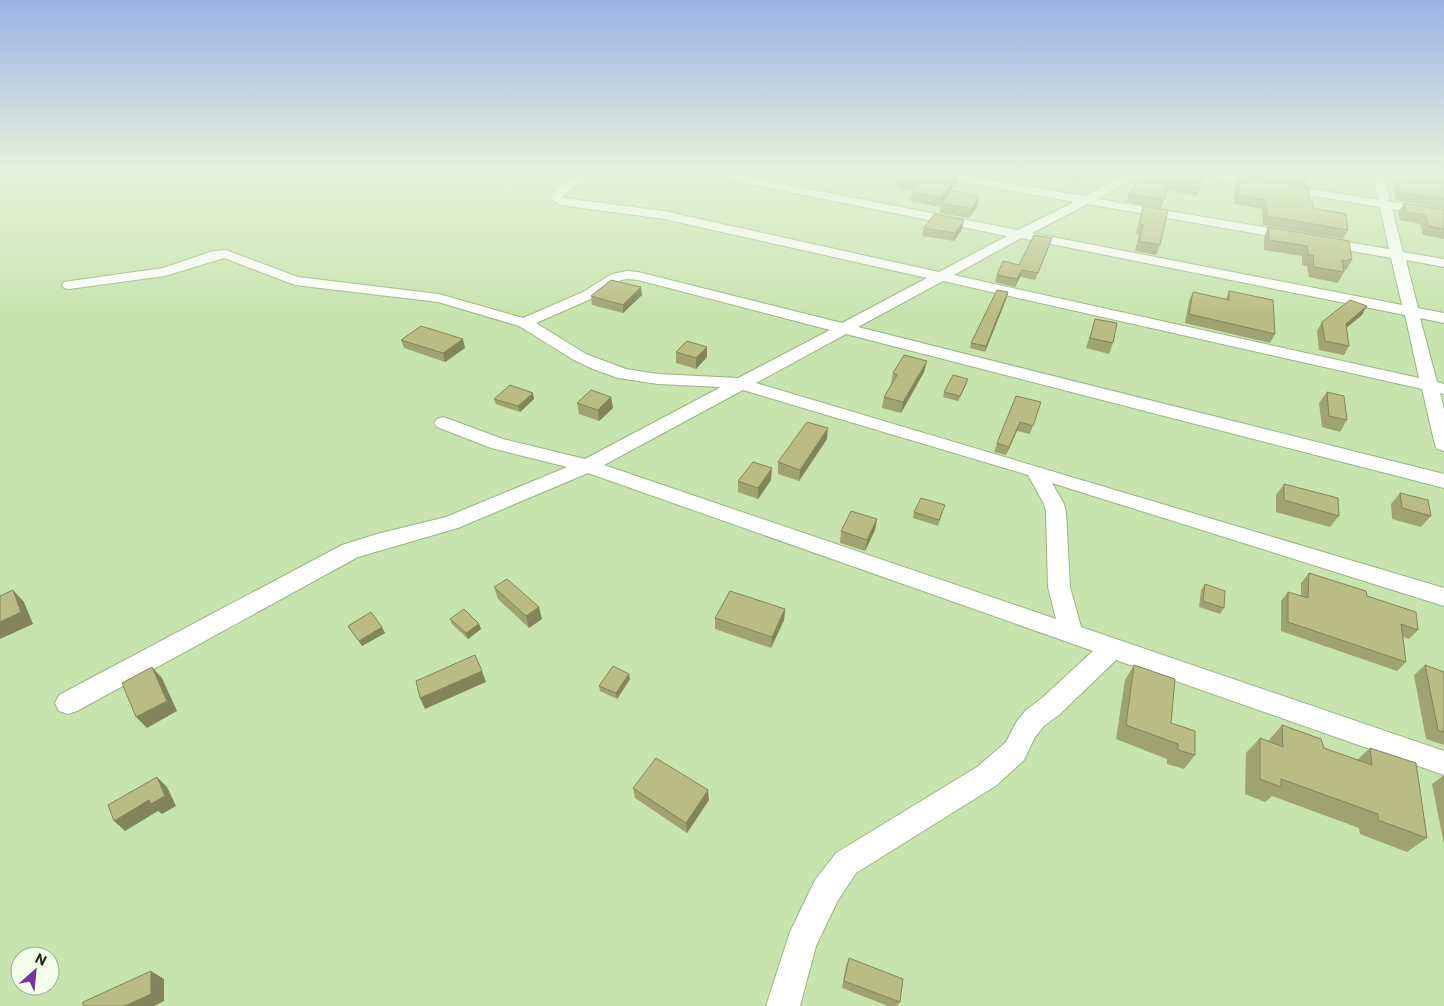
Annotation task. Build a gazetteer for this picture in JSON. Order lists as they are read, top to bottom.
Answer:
{
  "north": "top right"
}
